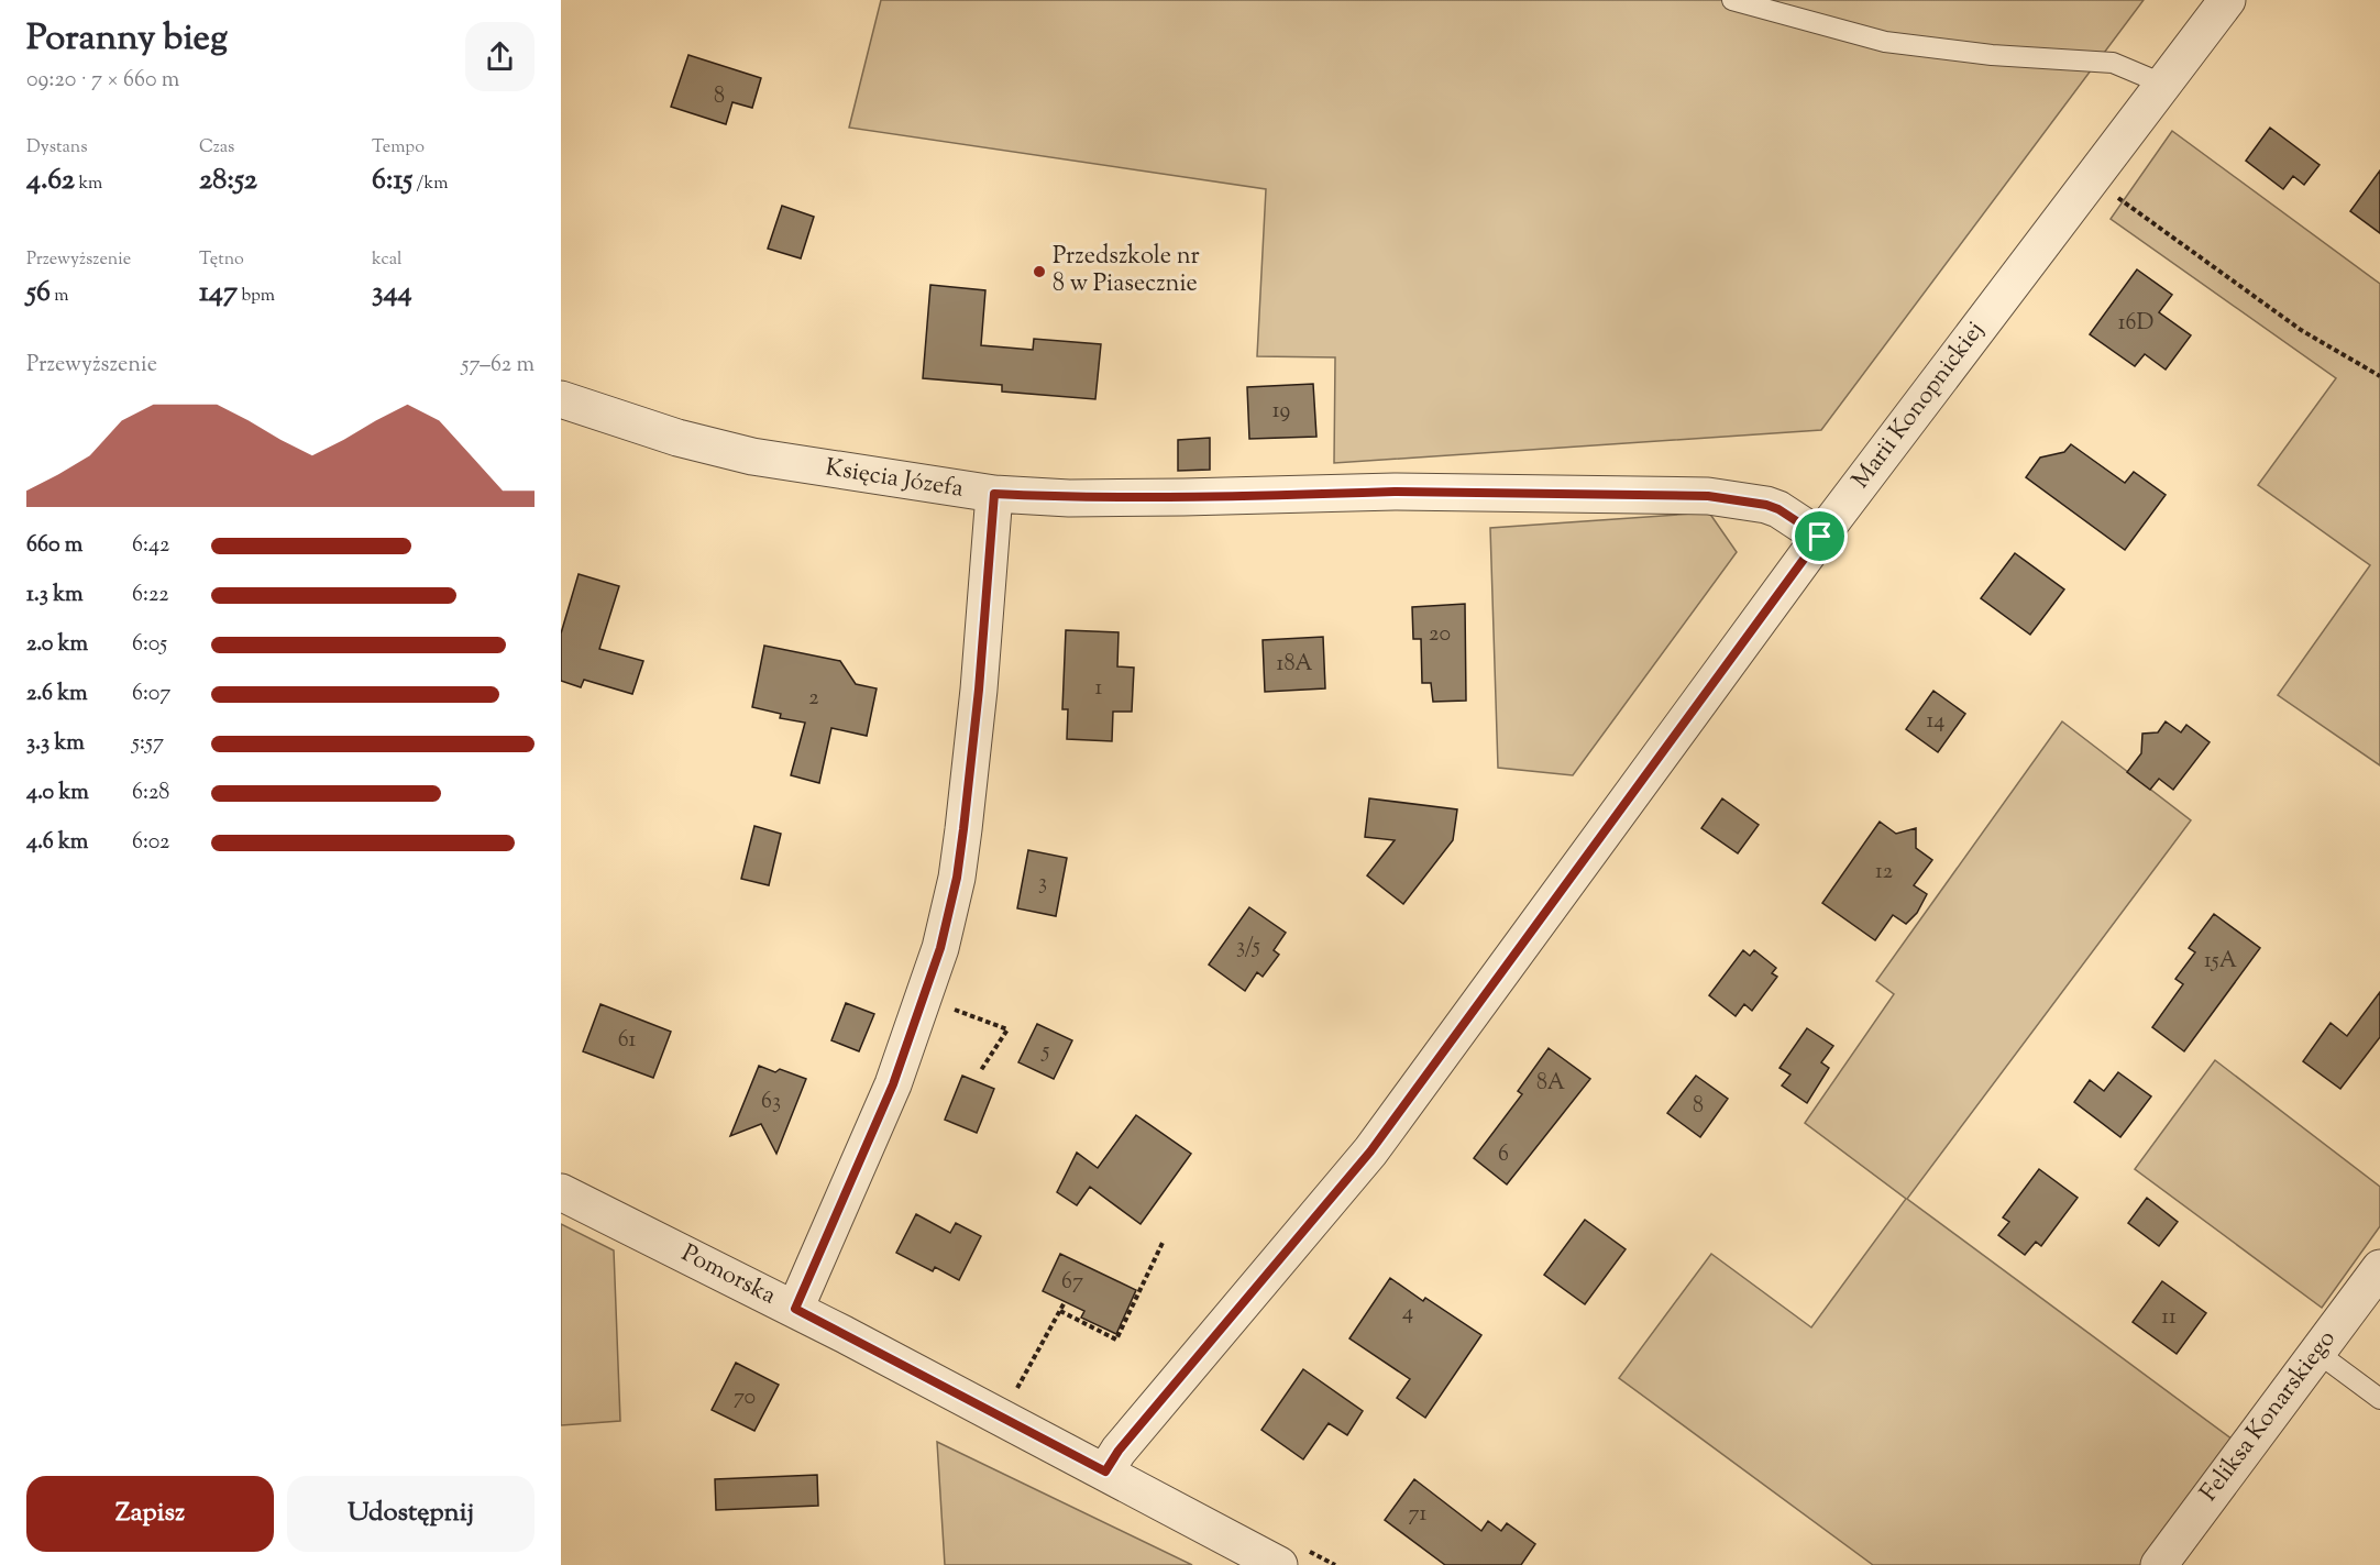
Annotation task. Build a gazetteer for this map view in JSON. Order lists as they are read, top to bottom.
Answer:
{
  "streets": {
    "street": [
      "Marii Konopnickiej",
      "Księcia Józefa",
      "Pomorska",
      "Feliksa Konarskiego"
    ]
  },
  "crossings": [
    ["Marii Konopnickiej", "Księcia Józefa"],
    ["Marii Konopnickiej", "Pomorska"]
  ],
  "places": ["Przedszkole nr 8 w Piasecznie"],
  "house_numbers": [
    "8",
    "16D",
    "19",
    "20",
    "18A",
    "1",
    "2",
    "14",
    "12",
    "3",
    "3/5",
    "15A",
    "61",
    "5",
    "8A",
    "63",
    "8",
    "6",
    "67",
    "4",
    "11",
    "70",
    "71"
  ],
  "page": {
    "heading": ["Poranny bieg", "09:20 · 7 × 660 m"],
    "stats": [
      ["Dystans", "4.62 km"],
      ["Czas", "28:52"],
      ["Tempo", "6:15 /km"],
      ["Przewyższenie", "56 m"],
      ["Tętno", "147 bpm"],
      ["kcal", "344"]
    ],
    "chart": ["Przewyższenie", "57–62 m"],
    "list": [
      {
        "name": "660 m",
        "note": "6:42"
      },
      {
        "name": "1.3 km",
        "note": "6:22"
      },
      {
        "name": "2.0 km",
        "note": "6:05"
      },
      {
        "name": "2.6 km",
        "note": "6:07"
      },
      {
        "name": "3.3 km",
        "note": "5:57"
      },
      {
        "name": "4.0 km",
        "note": "6:28"
      },
      {
        "name": "4.6 km",
        "note": "6:02"
      }
    ],
    "buttons": ["Zapisz", "Udostępnij"]
  }
}
